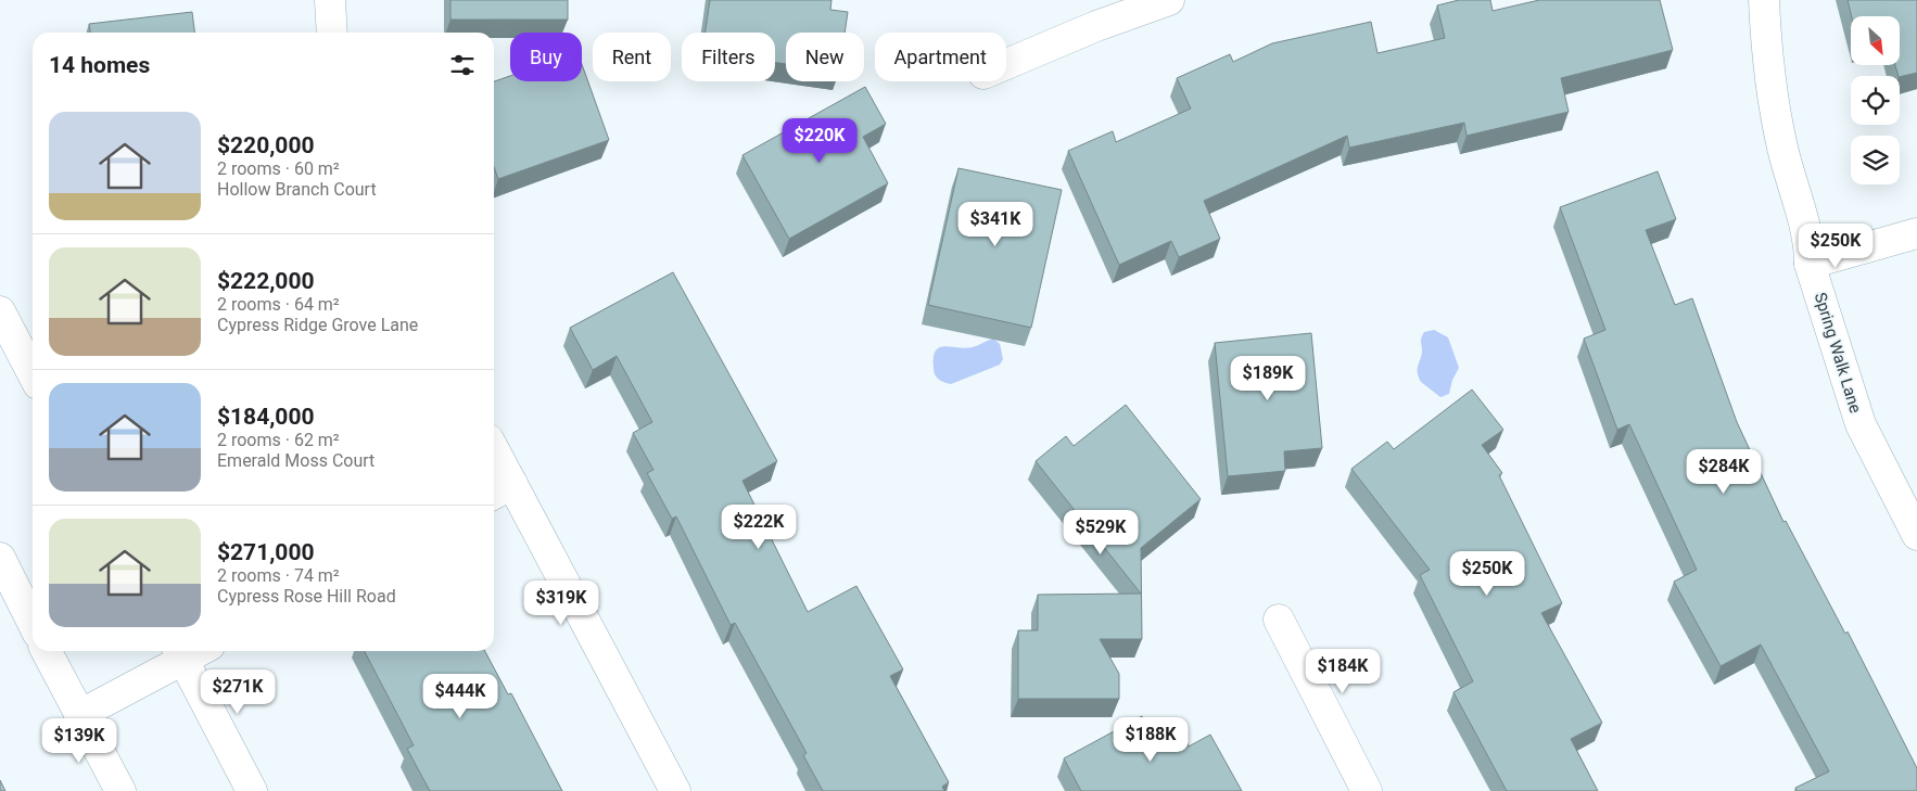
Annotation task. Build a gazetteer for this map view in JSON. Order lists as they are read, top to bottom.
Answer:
{
  "streets": {
    "street": ["Spring Walk Lane"]
  },
  "north": "bottom right",
  "page": {
    "chip": [
      "Buy",
      "Rent",
      "Filters",
      "New",
      "Apartment"
    ],
    "heading": "14 homes",
    "list": [
      {
        "name": "$220,000",
        "note": "2 rooms · 60 m² · Hollow Branch Court"
      },
      {
        "name": "$222,000",
        "note": "2 rooms · 64 m² · Cypress Ridge Grove Lane"
      },
      {
        "name": "$184,000",
        "note": "2 rooms · 62 m² · Emerald Moss Court"
      },
      {
        "name": "$271,000",
        "note": "2 rooms · 74 m² · Cypress Rose Hill Road"
      }
    ],
    "price": [
      "$220K",
      "$341K",
      "$250K",
      "$189K",
      "$284K",
      "$222K",
      "$529K",
      "$250K",
      "$319K",
      "$184K",
      "$271K",
      "$444K",
      "$188K",
      "$139K"
    ]
  }
}
